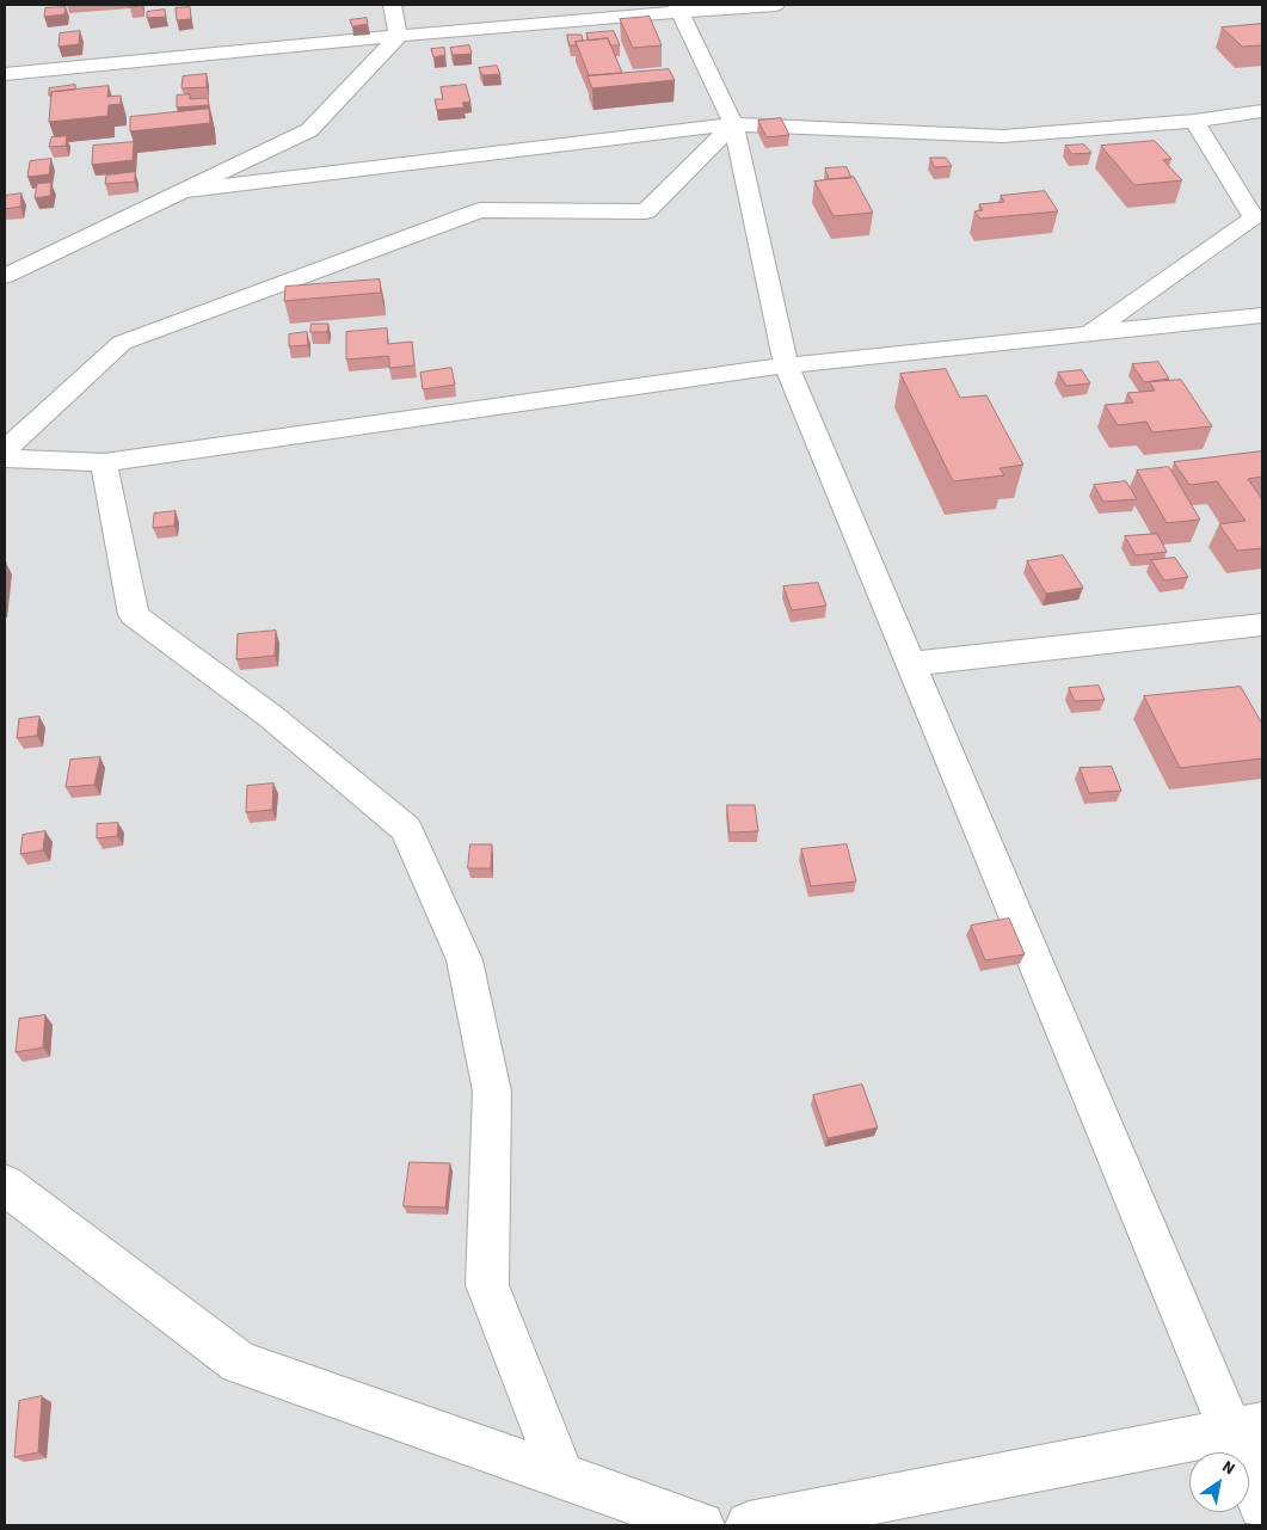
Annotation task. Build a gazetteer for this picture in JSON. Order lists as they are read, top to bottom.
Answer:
{
  "north": "top right"
}
